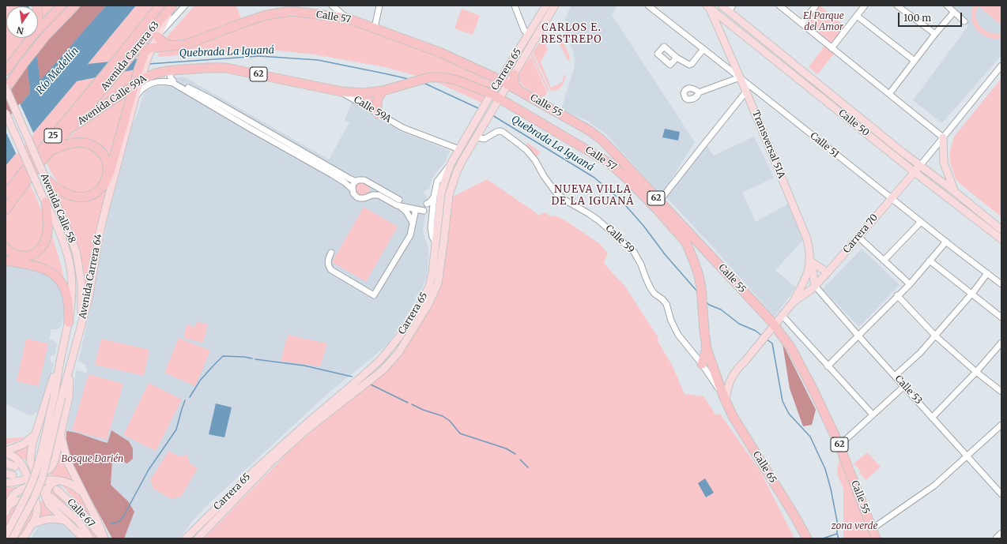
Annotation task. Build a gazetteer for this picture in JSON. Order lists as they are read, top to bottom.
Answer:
{
  "streets": {
    "highway": [
      "Calle 57",
      "Avenida Carrera 63",
      "62",
      "Avenida Calle 59A",
      "Calle 55",
      "Calle 59A",
      "25",
      "Avenida Carrera 64",
      "Calle 65"
    ],
    "main road": [
      "Carrera 65",
      "Calle 50",
      "Transversal 51A",
      "Avenida Calle 58",
      "Carrera 70",
      "Calle 67"
    ],
    "street": ["Calle 51", "Calle 59", "Calle 53"]
  },
  "crossings": [
    ["Calle 57", "Carrera 65"],
    ["Calle 57", "Calle 55"],
    ["Calle 57", "Calle 59A"],
    ["Calle 57", "Carrera 70"],
    ["Calle 57", "Calle 59"],
    ["Calle 57", "Avenida Carrera 64"],
    ["Calle 57", "Calle 65"],
    ["Avenida Carrera 63", "Avenida Calle 59A"],
    ["Avenida Carrera 63", "Avenida Carrera 64"],
    ["Carrera 65", "Calle 55"],
    ["Carrera 65", "Calle 59A"],
    ["Carrera 65", "Calle 59"],
    ["Avenida Calle 59A", "Calle 59A"],
    ["Avenida Calle 59A", "Avenida Carrera 64"],
    ["Calle 55", "Carrera 70"],
    ["Calle 50", "Transversal 51A"],
    ["Calle 50", "Carrera 70"],
    ["Transversal 51A", "Calle 51"],
    ["Transversal 51A", "Carrera 70"],
    ["Transversal 51A", "Calle 53"],
    ["Calle 51", "Carrera 70"],
    ["Avenida Calle 58", "Avenida Carrera 64"],
    ["Carrera 70", "Calle 59"],
    ["Carrera 70", "Calle 53"],
    ["Carrera 70", "Calle 65"],
    ["Calle 59", "Calle 65"]
  ],
  "districts": ["CARLOS E. RESTREPO", "NUEVA VILLA DE LA IGUANÁ"],
  "water": ["Quebrada La Iguaná", "Río Medellín"],
  "parks": ["El Parque del Amor", "Bosque Darién", "zona verde"],
  "scale_bar": "100 m",
  "north": "bottom"
}
